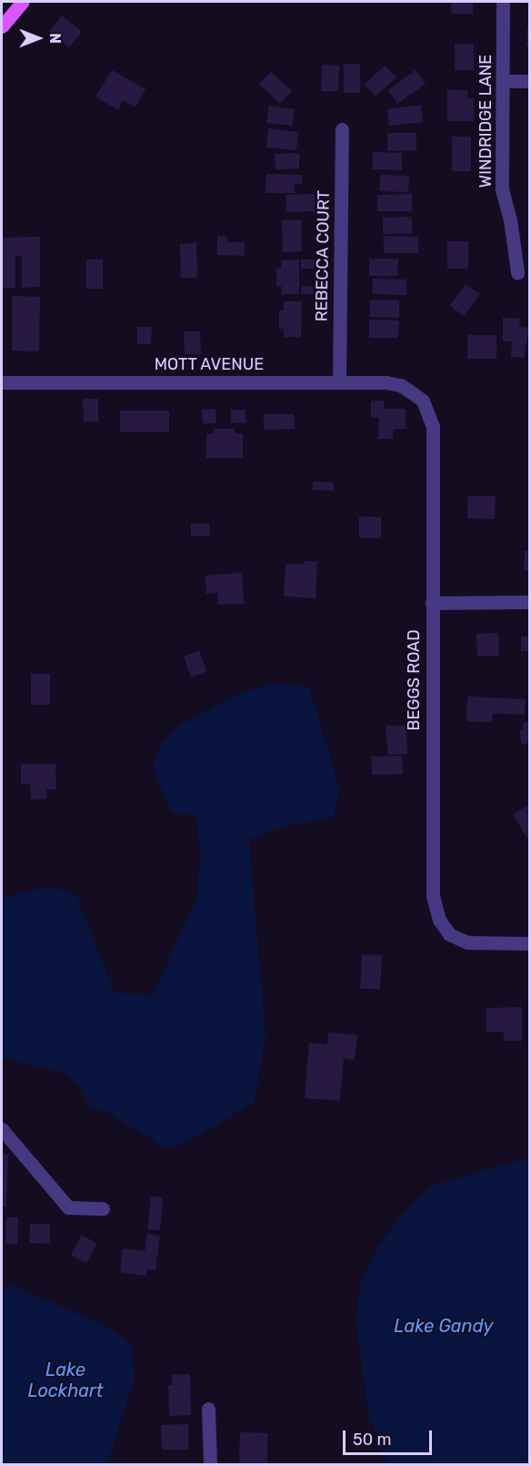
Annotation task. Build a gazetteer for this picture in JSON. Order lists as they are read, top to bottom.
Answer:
{
  "streets": {
    "street": [
      "WINDRIDGE LANE",
      "REBECCA COURT",
      "MOTT AVENUE",
      "BEGGS ROAD"
    ]
  },
  "crossings": [
    ["REBECCA COURT", "MOTT AVENUE"],
    ["MOTT AVENUE", "BEGGS ROAD"]
  ],
  "water": ["Lake Gandy", "Lake Lockhart"],
  "scale_bar": "50 m",
  "north": "right"
}
